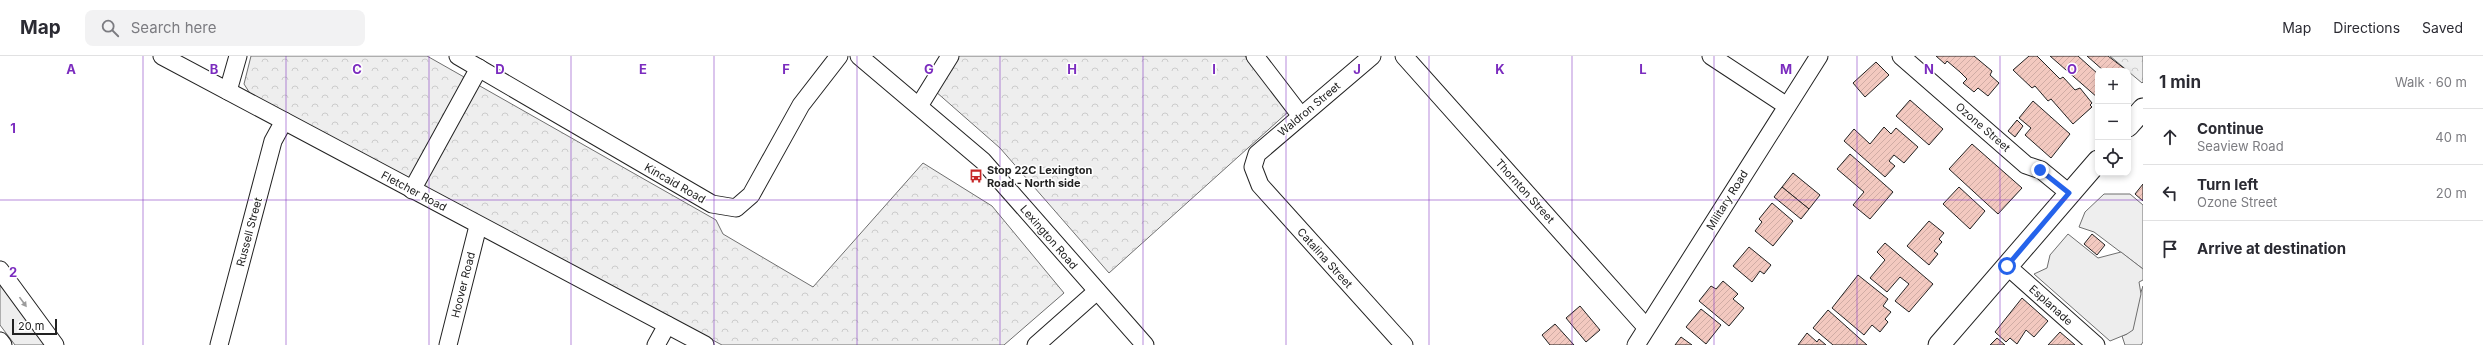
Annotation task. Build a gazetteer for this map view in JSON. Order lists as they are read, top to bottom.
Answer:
{
  "streets": {
    "street": [
      "Waldron Street",
      "Ozone Street",
      "Kincaid Road",
      "Fletcher Road",
      "Thornton Street",
      "Military Road",
      "Russell Street",
      "Lexington Road",
      "Catalina Street",
      "Hoover Road",
      "Esplanade"
    ]
  },
  "crossings": [
    ["Waldron Street", "Catalina Street"],
    ["Fletcher Road", "Russell Street"],
    ["Fletcher Road", "Hoover Road"],
    ["Thornton Street", "Military Road"]
  ],
  "places": {
    "bus stop": ["Stop 22C Lexington Road - North side"]
  },
  "scale_bar": "20 m",
  "page": {
    "header": "Map",
    "search": "Search here",
    "nav": ["Map", "Directions", "Saved"],
    "heading": ["1 min", "Walk · 60 m"],
    "map_buttons": ["+", "−"],
    "list": [
      ["Continue", "Seaview Road", "40 m"],
      ["Turn left", "Ozone Street", "20 m"],
      "Arrive at destination"
    ],
    "scale": "20 m"
  },
  "grid": {
    "columns": [
      "A",
      "B",
      "C",
      "D",
      "E",
      "F",
      "G",
      "H",
      "I",
      "J",
      "K",
      "L",
      "M",
      "N",
      "O"
    ],
    "rows": ["1", "2"]
  }
}
